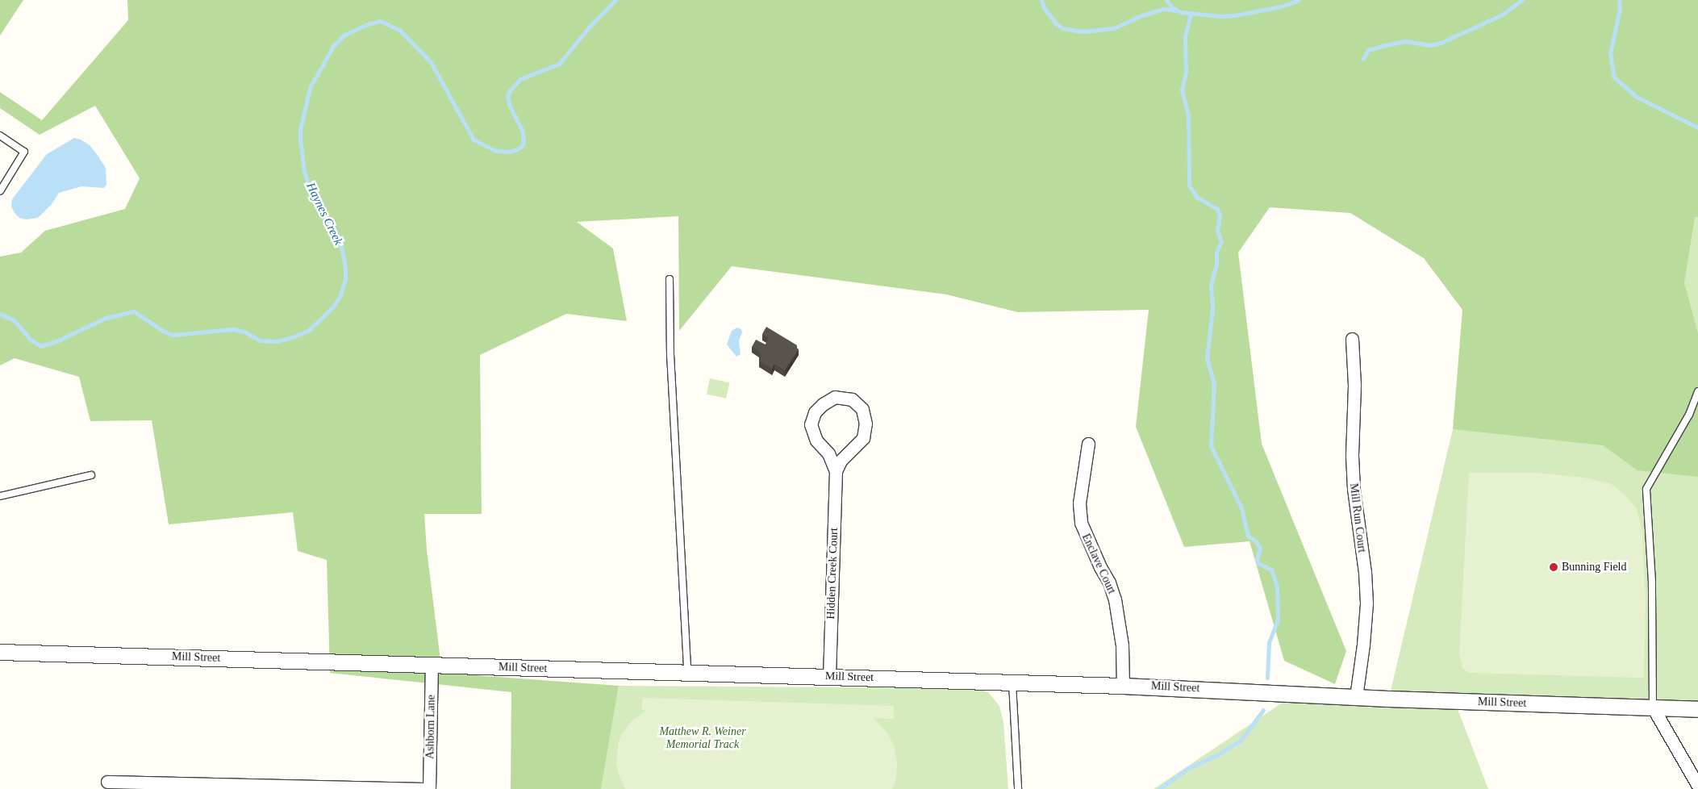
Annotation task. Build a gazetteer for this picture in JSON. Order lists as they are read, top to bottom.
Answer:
{
  "streets": {
    "street": [
      "Mill Run Court",
      "Enclave Court",
      "Hidden Creek Court",
      "Mill Street",
      "Ashborn Lane"
    ]
  },
  "crossings": [
    ["Mill Run Court", "Mill Street"],
    ["Enclave Court", "Mill Street"],
    ["Hidden Creek Court", "Mill Street"],
    ["Mill Street", "Ashborn Lane"]
  ],
  "water": ["Haynes Creek"],
  "parks": ["Matthew R. Weiner Memorial Track"],
  "places": ["Bunning Field"]
}
